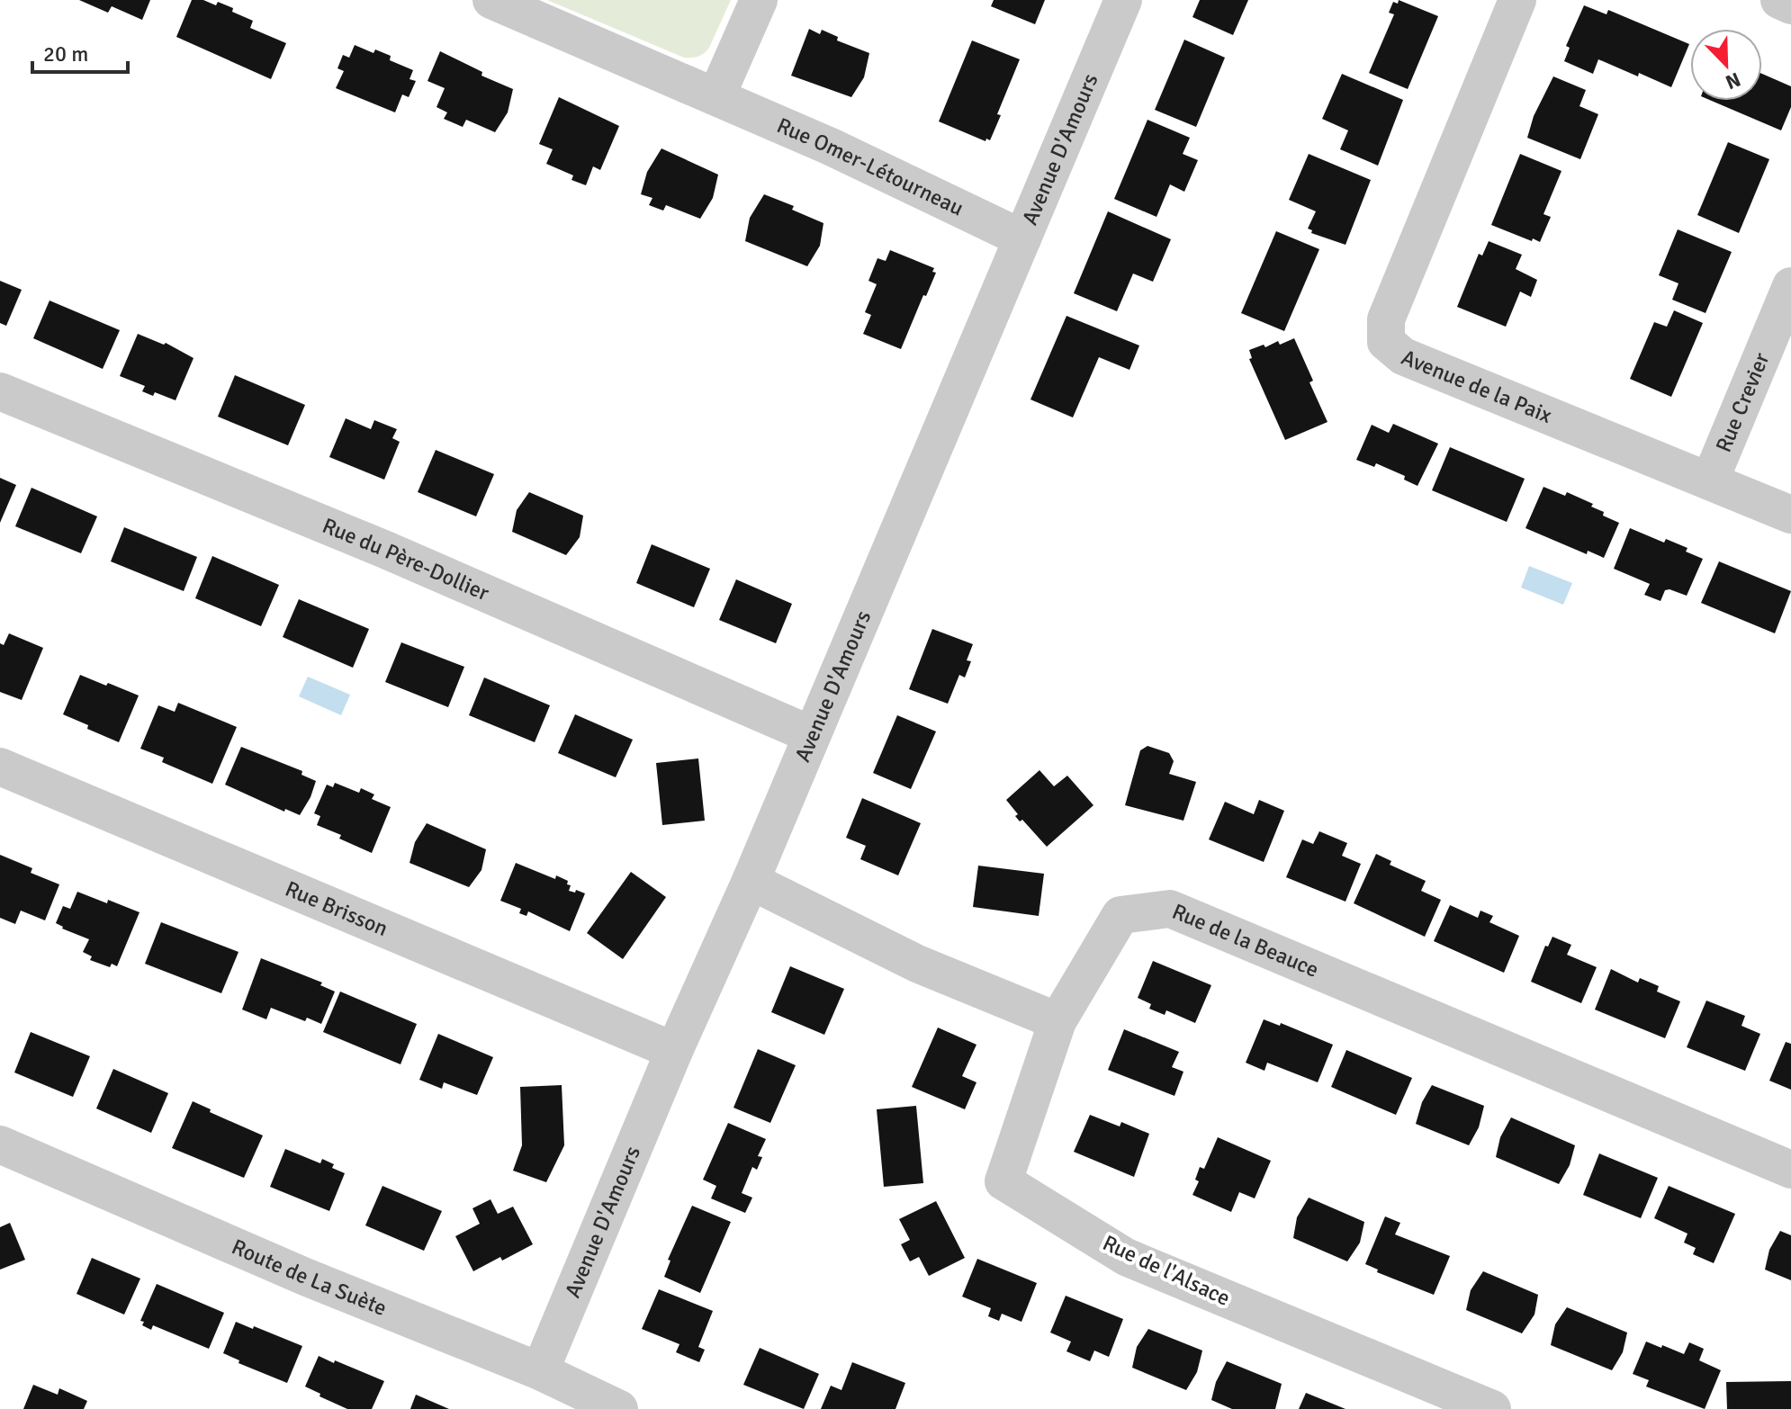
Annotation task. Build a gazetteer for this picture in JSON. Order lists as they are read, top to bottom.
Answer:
{
  "streets": {
    "street": [
      "Avenue D'Amours",
      "Rue Omer-Létourneau",
      "Avenue de la Paix",
      "Rue Crevier",
      "Rue du Père-Dollier",
      "Rue Brisson",
      "Rue de la Beauce",
      "Rue de l'Alsace",
      "Route de La Suète"
    ]
  },
  "crossings": [
    ["Avenue D'Amours", "Rue Omer-Létourneau"],
    ["Avenue D'Amours", "Rue du Père-Dollier"],
    ["Avenue D'Amours", "Rue Brisson"],
    ["Avenue D'Amours", "Route de La Suète"],
    ["Avenue de la Paix", "Rue Crevier"],
    ["Rue de la Beauce", "Rue de l'Alsace"]
  ],
  "scale_bar": "20 m",
  "north": "bottom right"
}
